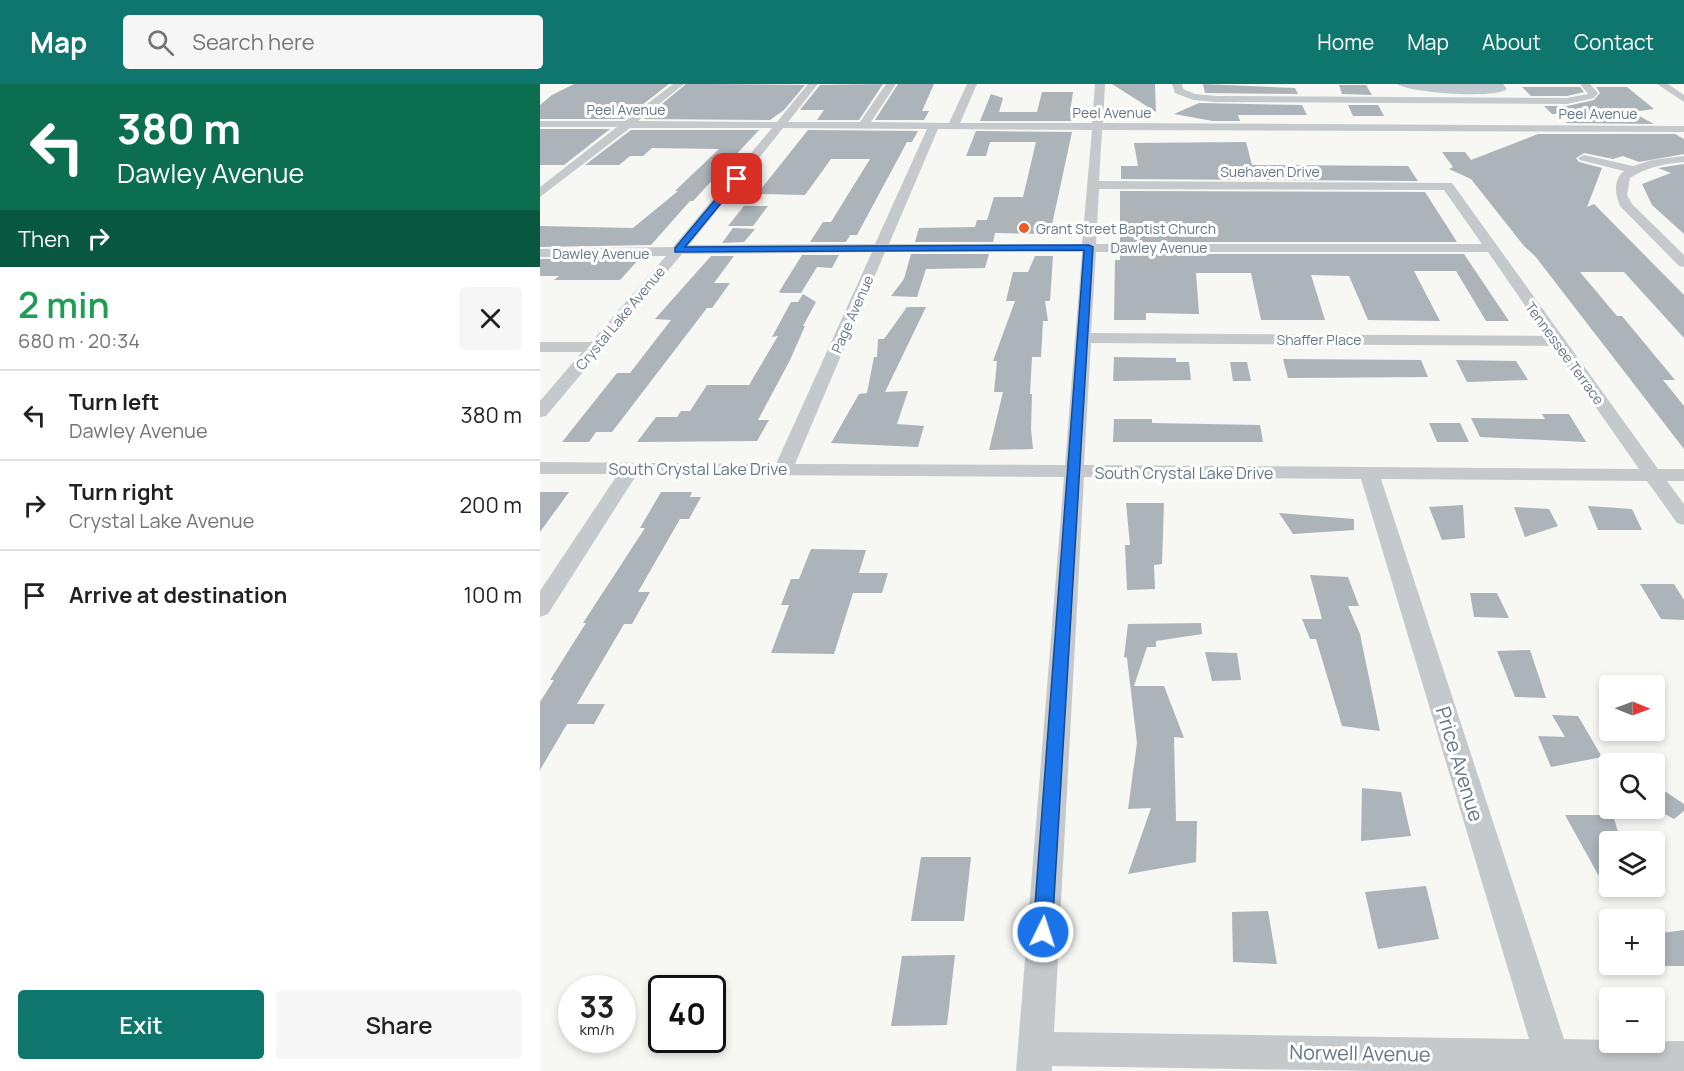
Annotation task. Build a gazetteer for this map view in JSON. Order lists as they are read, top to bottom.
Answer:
{
  "streets": {
    "street": [
      "Peel Avenue",
      "Suehaven Drive",
      "Dawley Avenue",
      "Page Avenue",
      "Crystal Lake Avenue",
      "Shaffer Place",
      "Tennessee Terrace",
      "South Crystal Lake Drive",
      "Price Avenue",
      "Norwell Avenue"
    ]
  },
  "crossings": [
    ["Peel Avenue", "Page Avenue"],
    ["Peel Avenue", "Crystal Lake Avenue"],
    ["Suehaven Drive", "Tennessee Terrace"],
    ["Dawley Avenue", "Page Avenue"],
    ["Dawley Avenue", "Crystal Lake Avenue"],
    ["Dawley Avenue", "Tennessee Terrace"],
    ["Page Avenue", "South Crystal Lake Drive"],
    ["Shaffer Place", "Tennessee Terrace"],
    ["Tennessee Terrace", "South Crystal Lake Drive"],
    ["South Crystal Lake Drive", "Price Avenue"],
    ["Price Avenue", "Norwell Avenue"]
  ],
  "places": ["Grant Street Baptist Church"],
  "north": "right",
  "page": {
    "header": "Map",
    "search": "Search here",
    "nav": [
      "Home",
      "Map",
      "About",
      "Contact"
    ],
    "turn": ["380 m", "Dawley Avenue"],
    "then": "Then",
    "heading": ["2 min", "680 m · 20:34"],
    "list": [
      {
        "name": "Turn left",
        "note": "Dawley Avenue",
        "value": "380 m"
      },
      {
        "name": "Turn right",
        "note": "Crystal Lake Avenue",
        "value": "200 m"
      },
      {
        "name": "Arrive at destination",
        "value": "100 m"
      }
    ],
    "map_buttons": ["+", "−"],
    "speed": "33 km/h",
    "limit": "40",
    "buttons": ["Exit", "Share"]
  }
}
